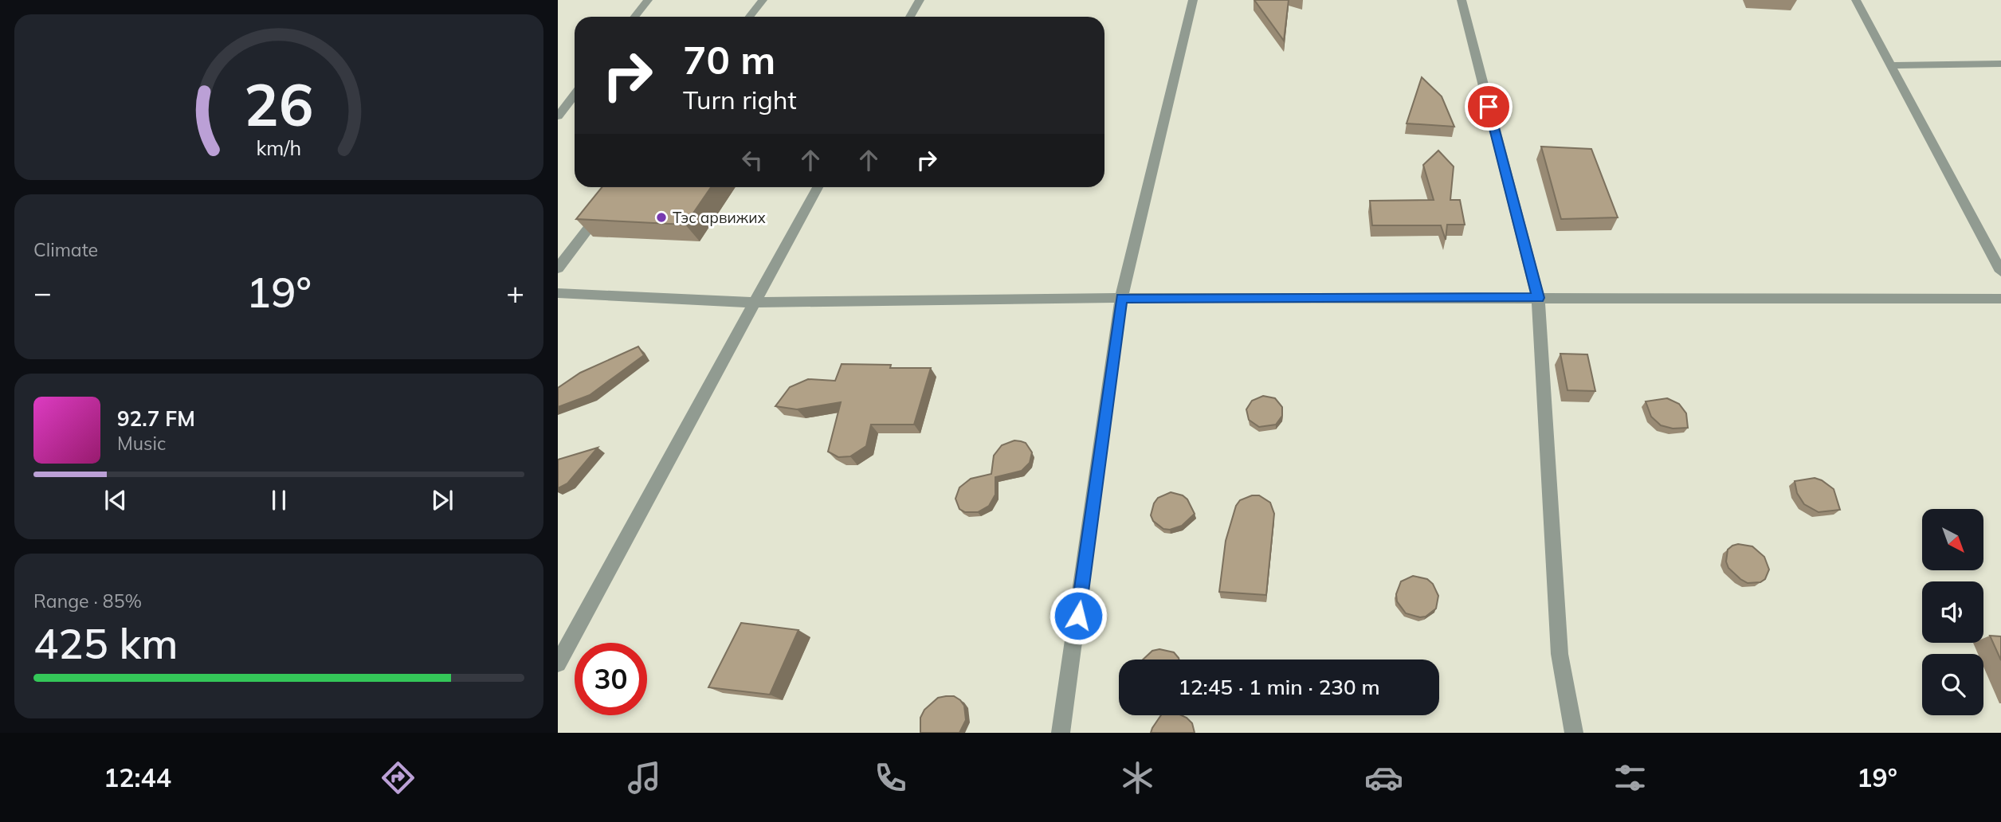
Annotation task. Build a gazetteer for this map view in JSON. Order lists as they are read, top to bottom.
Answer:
{
  "places": ["Тэс арвижих"],
  "north": "bottom right",
  "page": {
    "turn": ["70 m", "Turn right"],
    "tile": [
      "Climate",
      ["Range · 85%", "425 km"]
    ],
    "heat": ["−", "19°", "+"],
    "song": ["92.7 FM", "Music"],
    "limit": "30",
    "trip": "12:45 · 1 min · 230 m",
    "tabs": ["12:44", "19°"],
    "gauge": ["26", "km/h"]
  }
}
